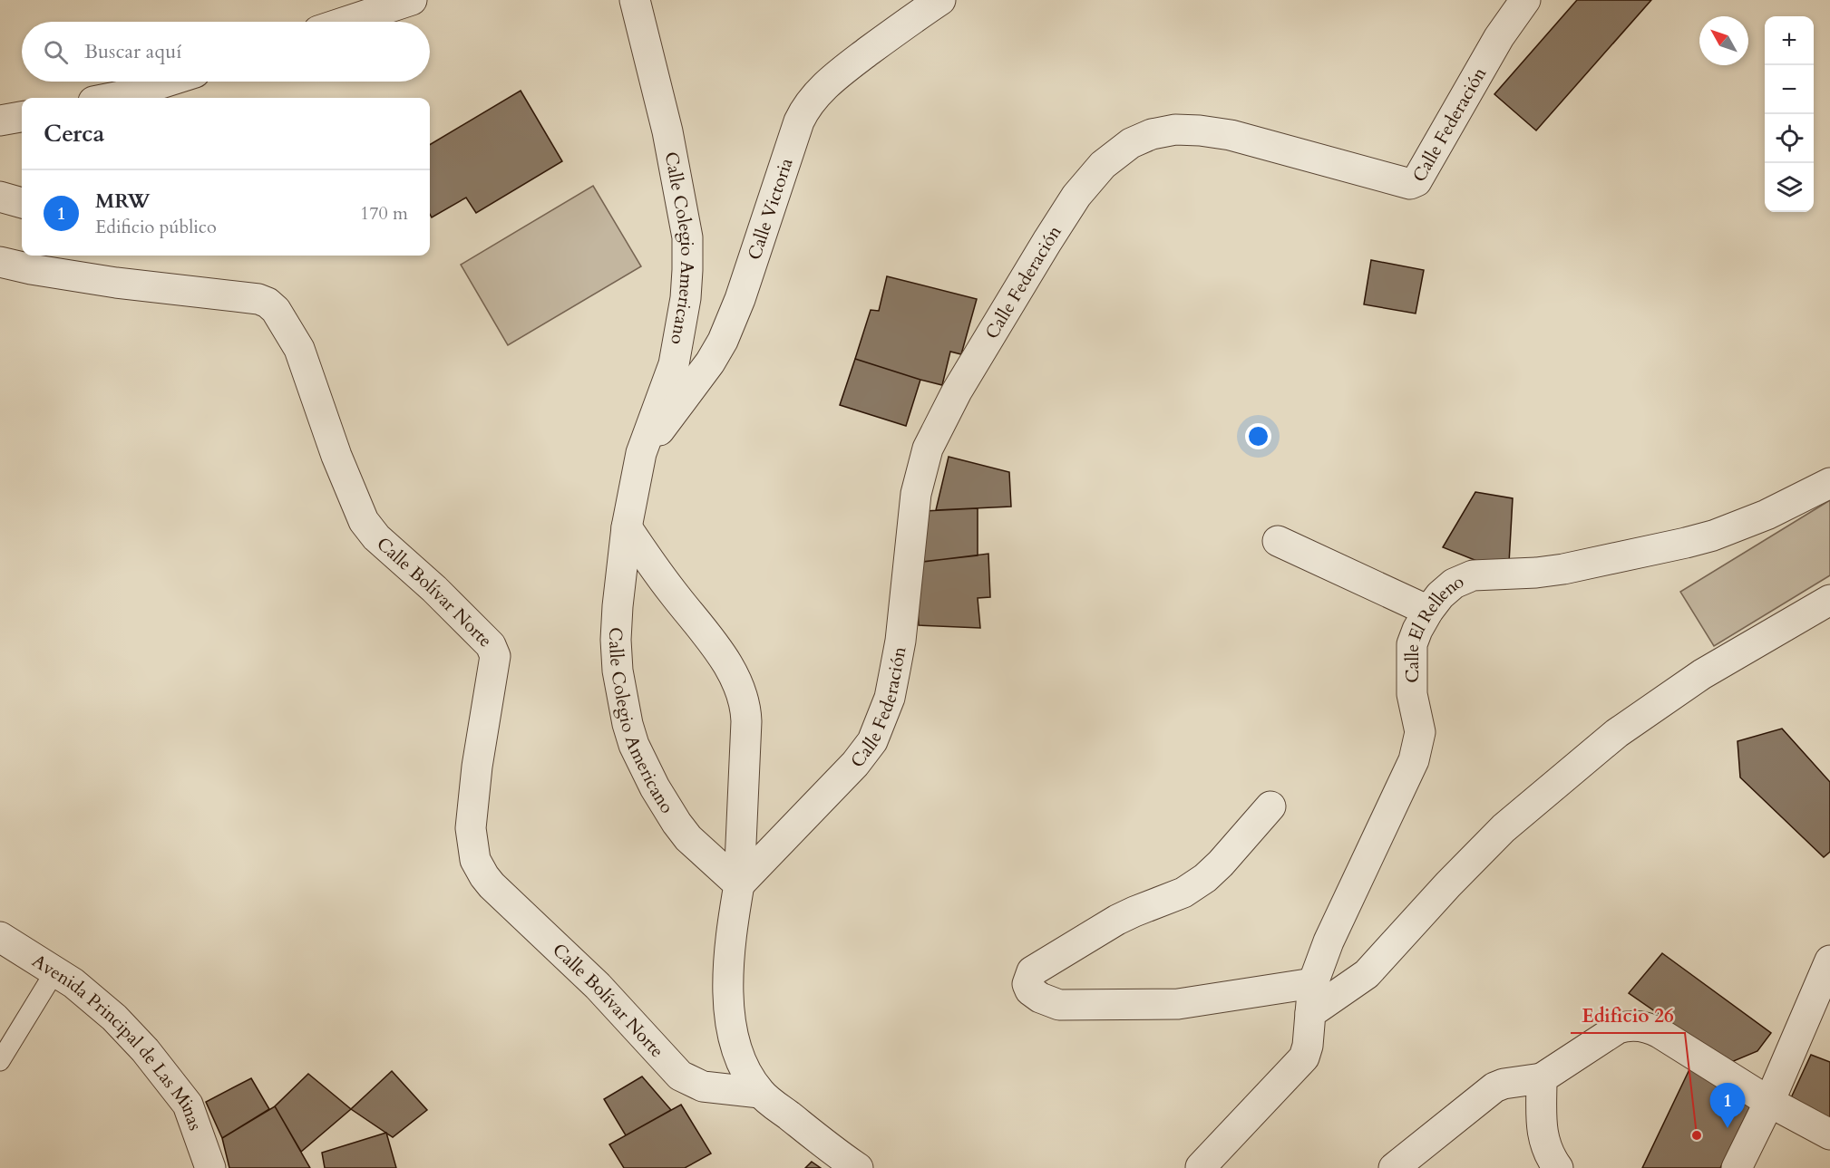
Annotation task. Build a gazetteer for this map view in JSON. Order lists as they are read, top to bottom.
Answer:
{
  "streets": {
    "street": [
      "Calle Federación",
      "Calle Victoria",
      "Calle Colegio Americano",
      "Calle Bolívar Norte",
      "Calle El Relleno",
      "Avenida Principal de Las Minas"
    ]
  },
  "crossings": [
    ["Calle Federación", "Calle Colegio Americano"],
    ["Calle Victoria", "Calle Colegio Americano"]
  ],
  "places": ["Edificio 26"],
  "north": "top left",
  "page": {
    "map_buttons": ["+", "−"],
    "search": "Buscar aquí",
    "heading": "Cerca",
    "list": [
      {
        "mark": "1",
        "name": "MRW",
        "note": "Edificio público",
        "value": "170 m"
      }
    ],
    "pins": "1"
  }
}
